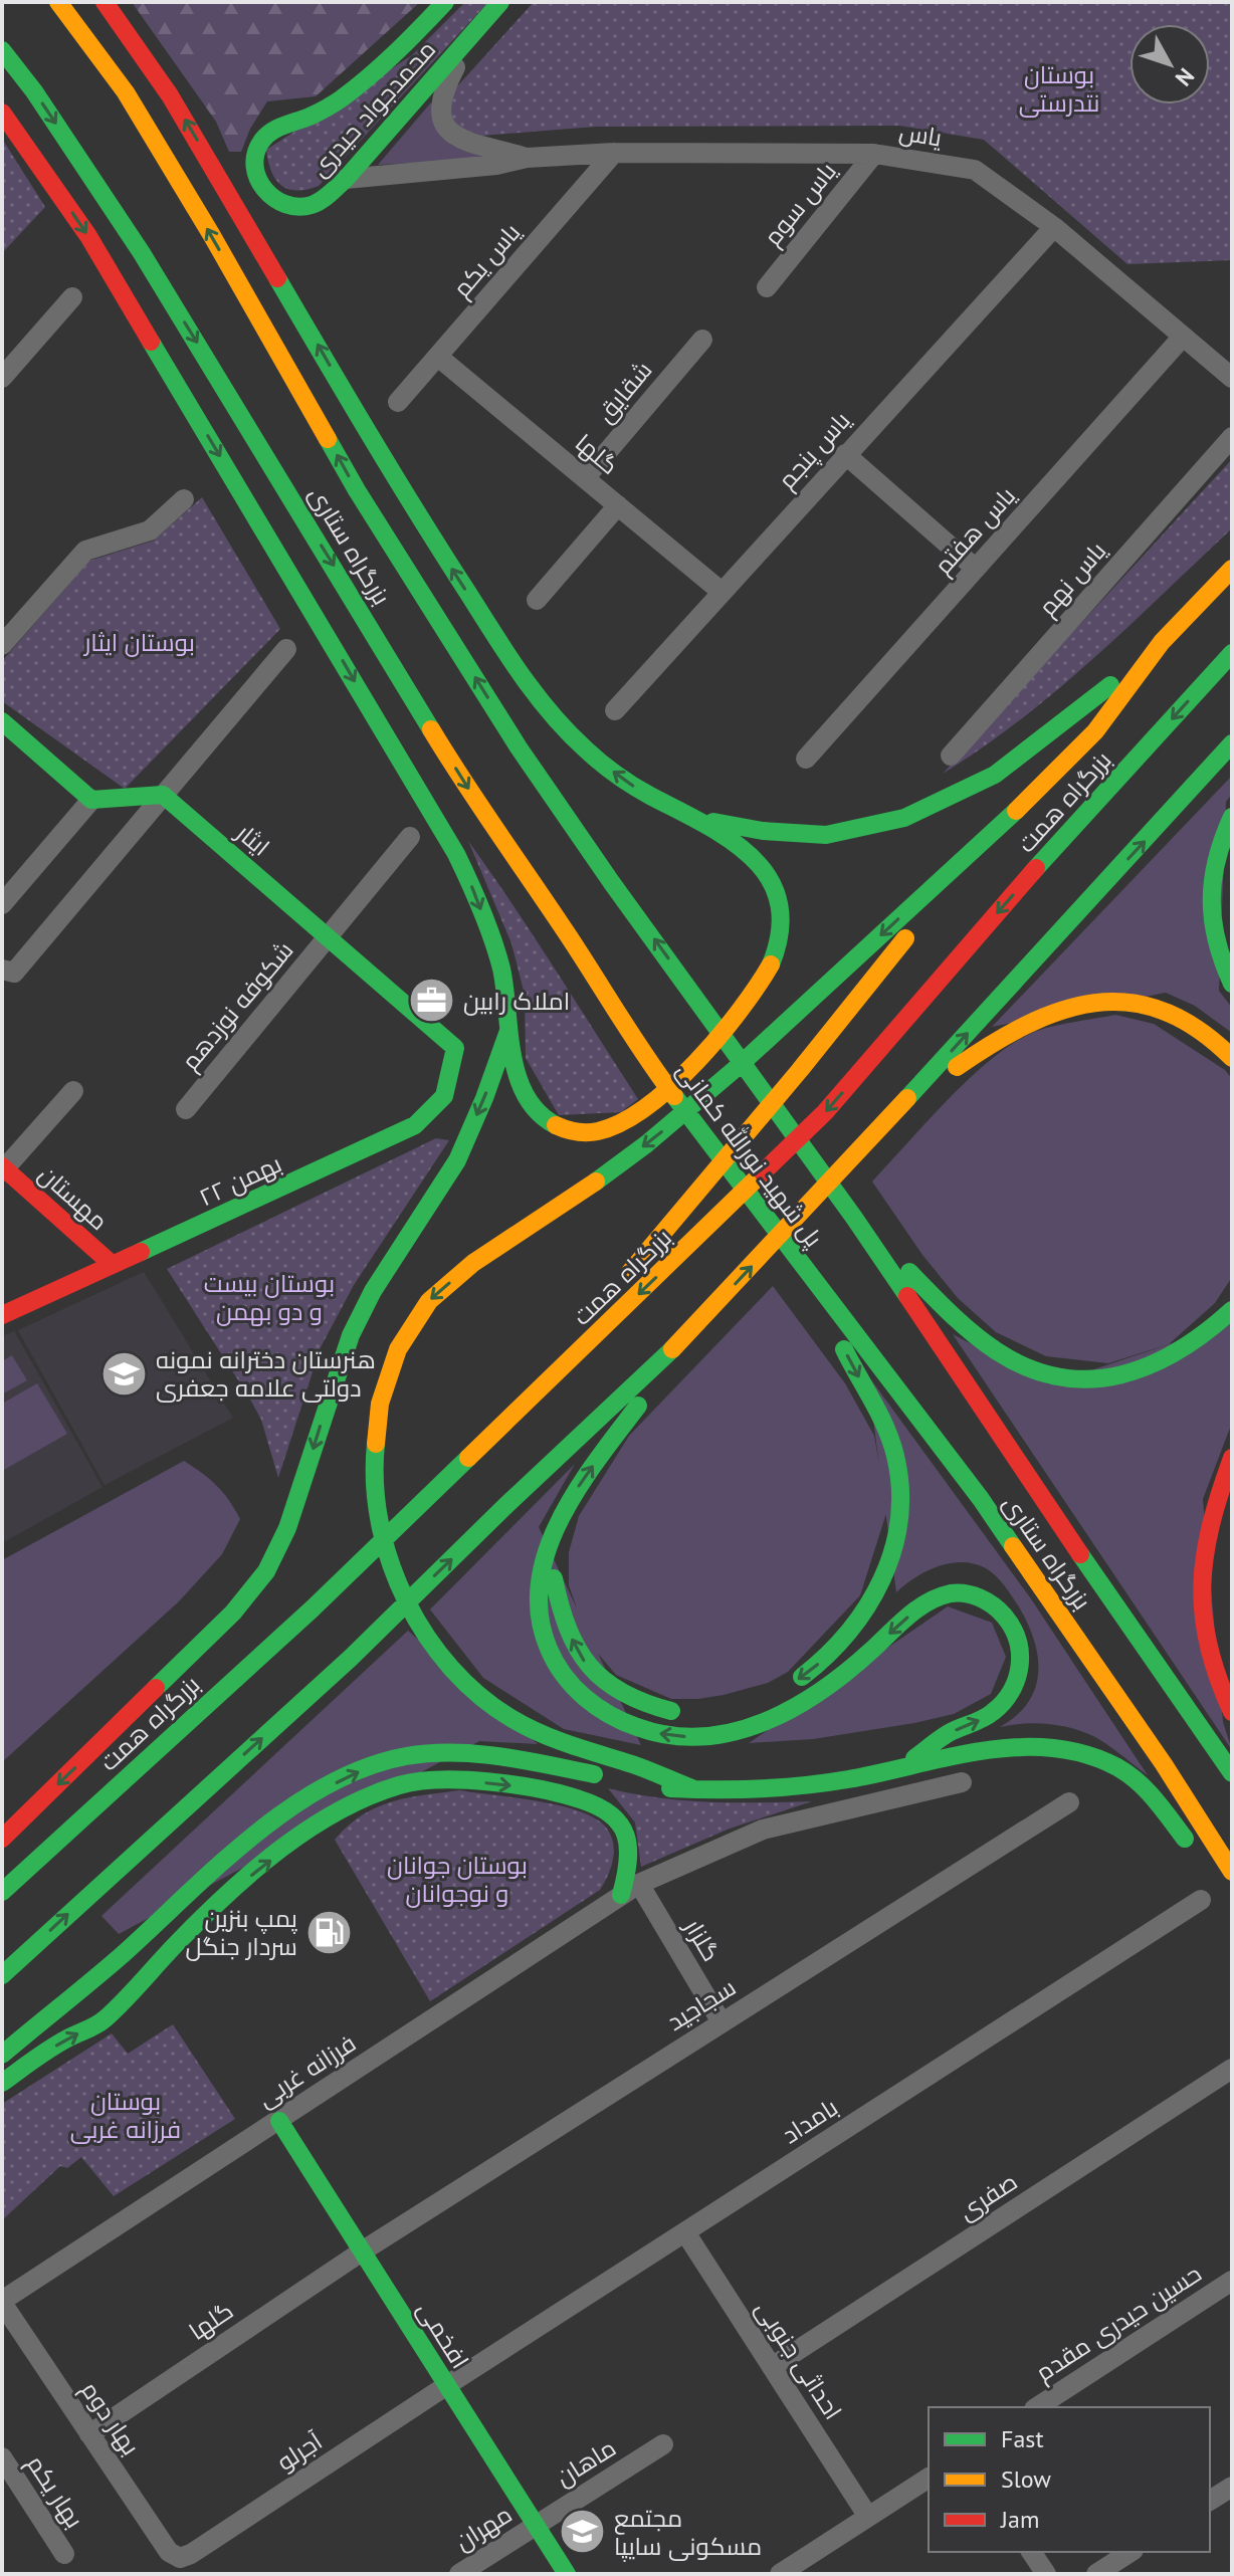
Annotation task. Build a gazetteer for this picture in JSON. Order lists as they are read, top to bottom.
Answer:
{
  "streets": {
    "main road": [
      "محمدجواد حیدری",
      "بزرگراه ستاری",
      "بزرگراه همت",
      "ایثار",
      "پل شهید نورالله کمانی",
      "۲۲ بهمن",
      "مهستان",
      "افخمی"
    ],
    "street": [
      "یاس",
      "یاس سوم",
      "یاس یکم",
      "شقایق",
      "یاس پنجم",
      "گلها",
      "یاس هفتم",
      "یاس نهم",
      "شکوفه نوزدهم",
      "گلزار",
      "سجاجید",
      "فرزانه غربی",
      "بامداد",
      "صفری",
      "حسین حیدری مقدم",
      "احداثی جنوبی",
      "بهار دوم",
      "آجرلو",
      "ماهان",
      "بهار یکم",
      "مهران"
    ]
  },
  "crossings": [
    ["یاس", "یاس سوم"],
    ["یاس", "یاس یکم"],
    ["یاس", "یاس پنجم"],
    ["یاس", "یاس هفتم"],
    ["یاس یکم", "گلها"],
    ["شقایق", "گلها"],
    ["یاس پنجم", "گلها"],
    ["گلها", "سجاجید"],
    ["گلها", "افخمی"],
    ["گلها", "بهار دوم"],
    ["بزرگراه ستاری", "پل شهید نورالله کمانی"],
    ["ایثار", "شکوفه نوزدهم"],
    ["ایثار", "۲۲ بهمن"],
    ["۲۲ بهمن", "مهستان"],
    ["گلزار", "سجاجید"],
    ["گلزار", "فرزانه غربی"],
    ["سجاجید", "افخمی"],
    ["فرزانه غربی", "افخمی"],
    ["فرزانه غربی", "بهار دوم"],
    ["بامداد", "افخمی"],
    ["بامداد", "احداثی جنوبی"],
    ["بامداد", "آجرلو"],
    ["صفری", "احداثی جنوبی"],
    ["افخمی", "آجرلو"],
    ["افخمی", "ماهان"],
    ["افخمی", "مهران"],
    ["بهار دوم", "آجرلو"],
    ["ماهان", "مهران"]
  ],
  "parks": [
    "بوستان نتدرستی",
    "بوستان ایثار",
    "بوستان بیست و دو بهمن",
    "بوستان جوانان و نوجوانان",
    "بوستان فرزانه غربی"
  ],
  "places": {
    "office": ["املاک رابین"],
    "school or university": ["هنرستان دخترانه نمونه دولتی علامه جعفری", "مجتمع مسکونی سایپا"],
    "fuel station": ["پمپ بنزین سردار جنگل"]
  },
  "legend": ["Fast", "Slow", "Jam"],
  "north": "bottom right"
}
